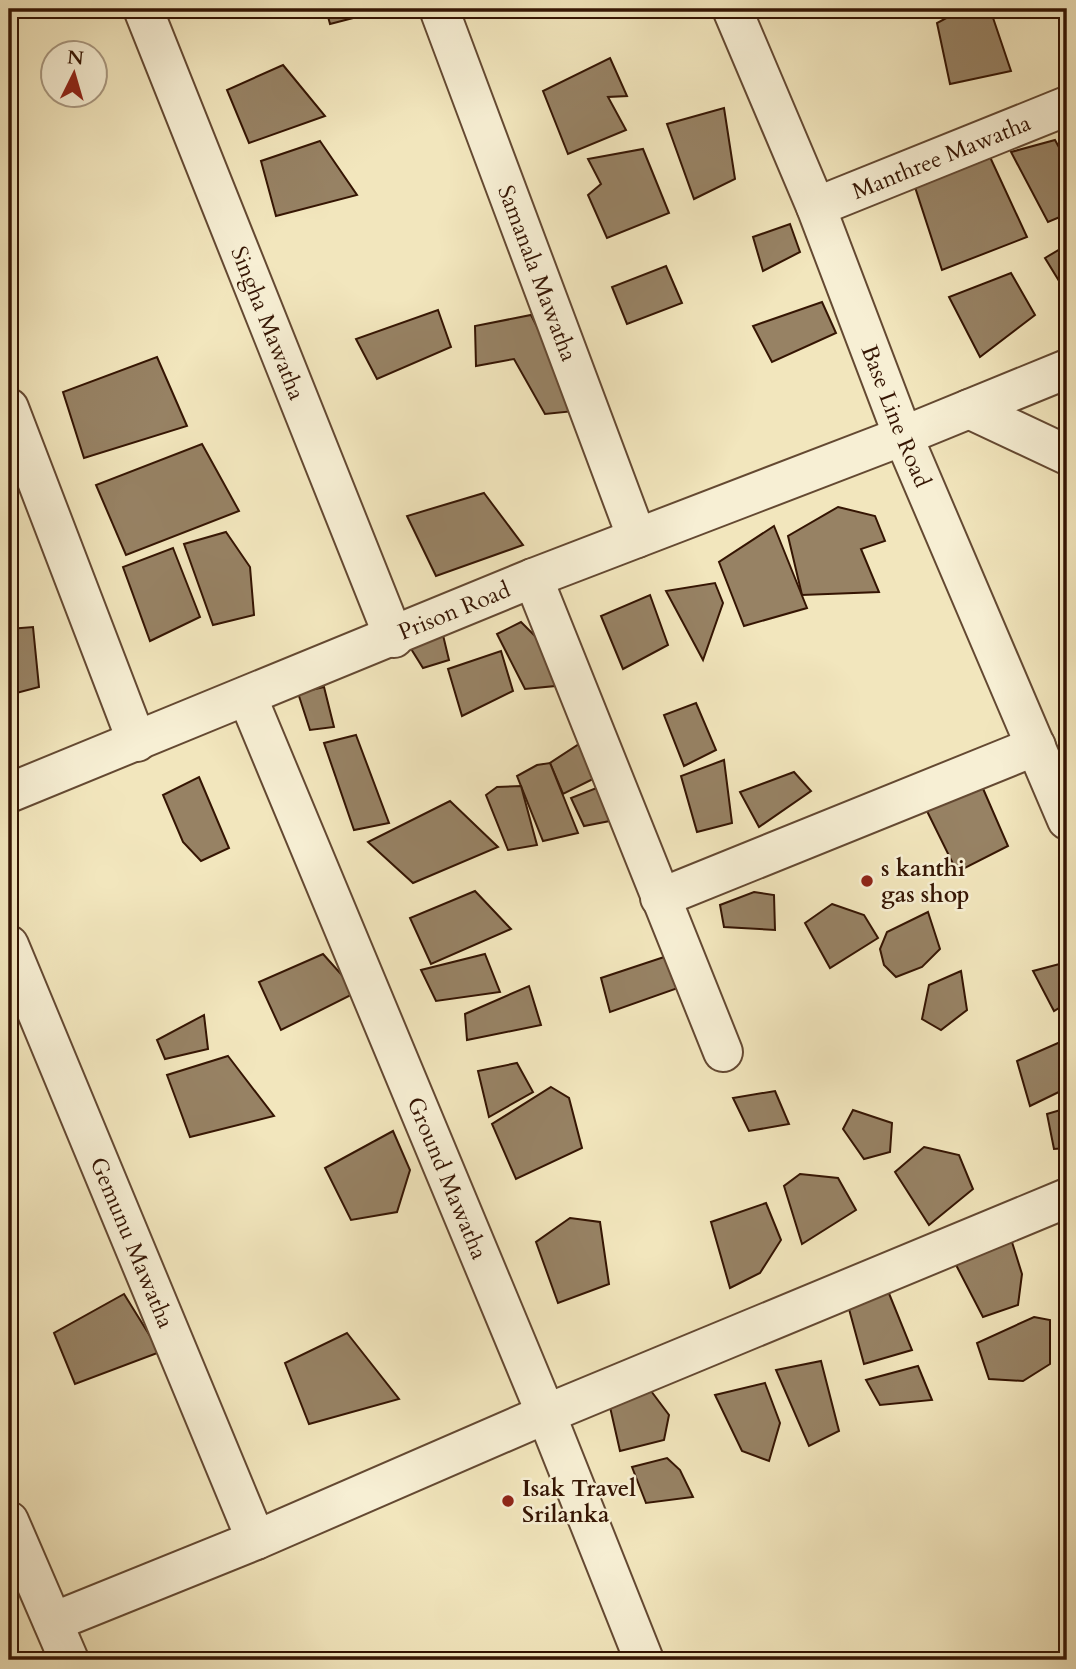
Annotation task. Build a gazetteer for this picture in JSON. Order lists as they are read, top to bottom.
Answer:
{
  "streets": {
    "street": [
      "Manthree Mawatha",
      "Samanala Mawatha",
      "Singha Mawatha",
      "Base Line Road",
      "Prison Road",
      "Ground Mawatha",
      "Gemunu Mawatha"
    ]
  },
  "crossings": [
    ["Manthree Mawatha", "Base Line Road"],
    ["Samanala Mawatha", "Prison Road"],
    ["Singha Mawatha", "Prison Road"],
    ["Base Line Road", "Prison Road"],
    ["Prison Road", "Ground Mawatha"]
  ],
  "places": ["s kanthi gas shop", "Isak Travel Srilanka"],
  "north": "top"
}
